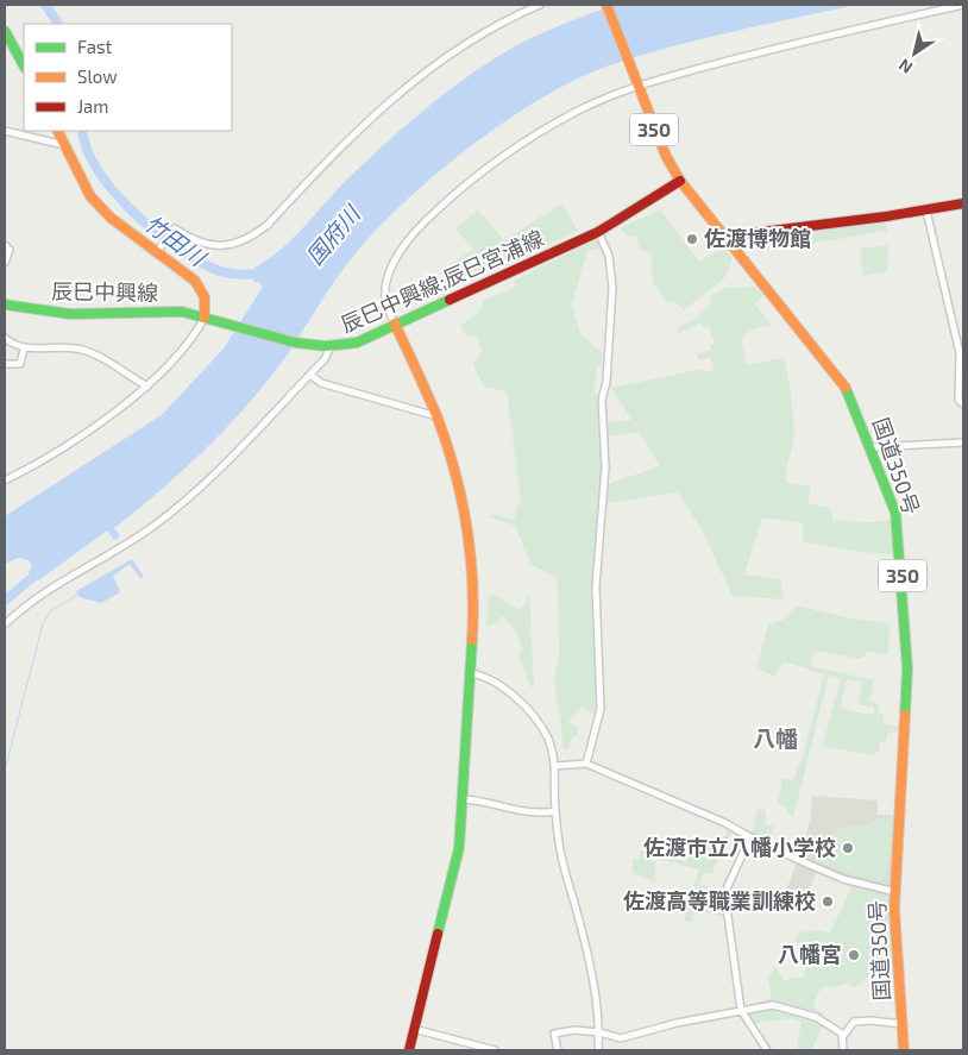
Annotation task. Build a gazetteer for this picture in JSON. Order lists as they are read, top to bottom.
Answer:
{
  "streets": {
    "main road": [
      "350",
      "辰巳中興線;辰巳宮浦線",
      "辰巳中興線",
      "国道350号"
    ]
  },
  "crossings": [
    ["辰巳中興線;辰巳宮浦線", "辰巳中興線"],
    ["辰巳中興線;辰巳宮浦線", "国道350号"]
  ],
  "districts": ["八幡"],
  "water": ["国府川", "竹田川"],
  "places": [
    "佐渡博物館",
    "佐渡市立八幡小学校",
    "佐渡高等職業訓練校",
    "八幡宮"
  ],
  "legend": ["Fast", "Slow", "Jam"],
  "north": "bottom left"
}
